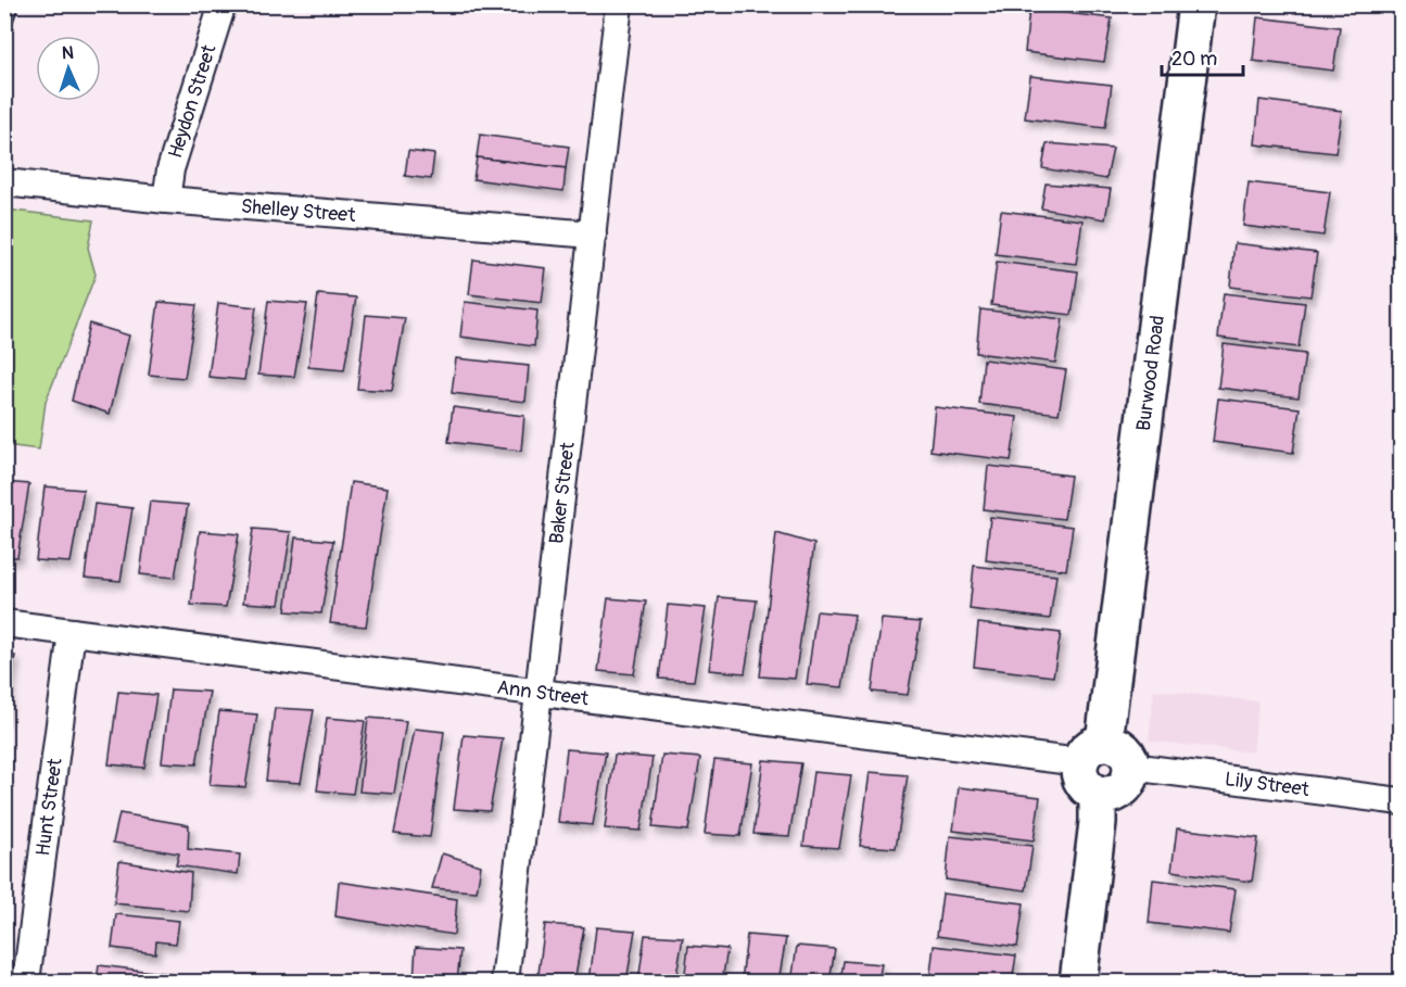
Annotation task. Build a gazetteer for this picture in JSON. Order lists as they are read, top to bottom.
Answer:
{
  "streets": {
    "main road": ["Burwood Road"],
    "street": [
      "Heydon Street",
      "Shelley Street",
      "Baker Street",
      "Ann Street",
      "Lily Street",
      "Hunt Street"
    ]
  },
  "crossings": [
    ["Heydon Street", "Shelley Street"],
    ["Shelley Street", "Baker Street"],
    ["Burwood Road", "Ann Street"],
    ["Burwood Road", "Lily Street"],
    ["Baker Street", "Ann Street"],
    ["Ann Street", "Lily Street"],
    ["Ann Street", "Hunt Street"]
  ],
  "scale_bar": "20 m",
  "north": "top"
}
